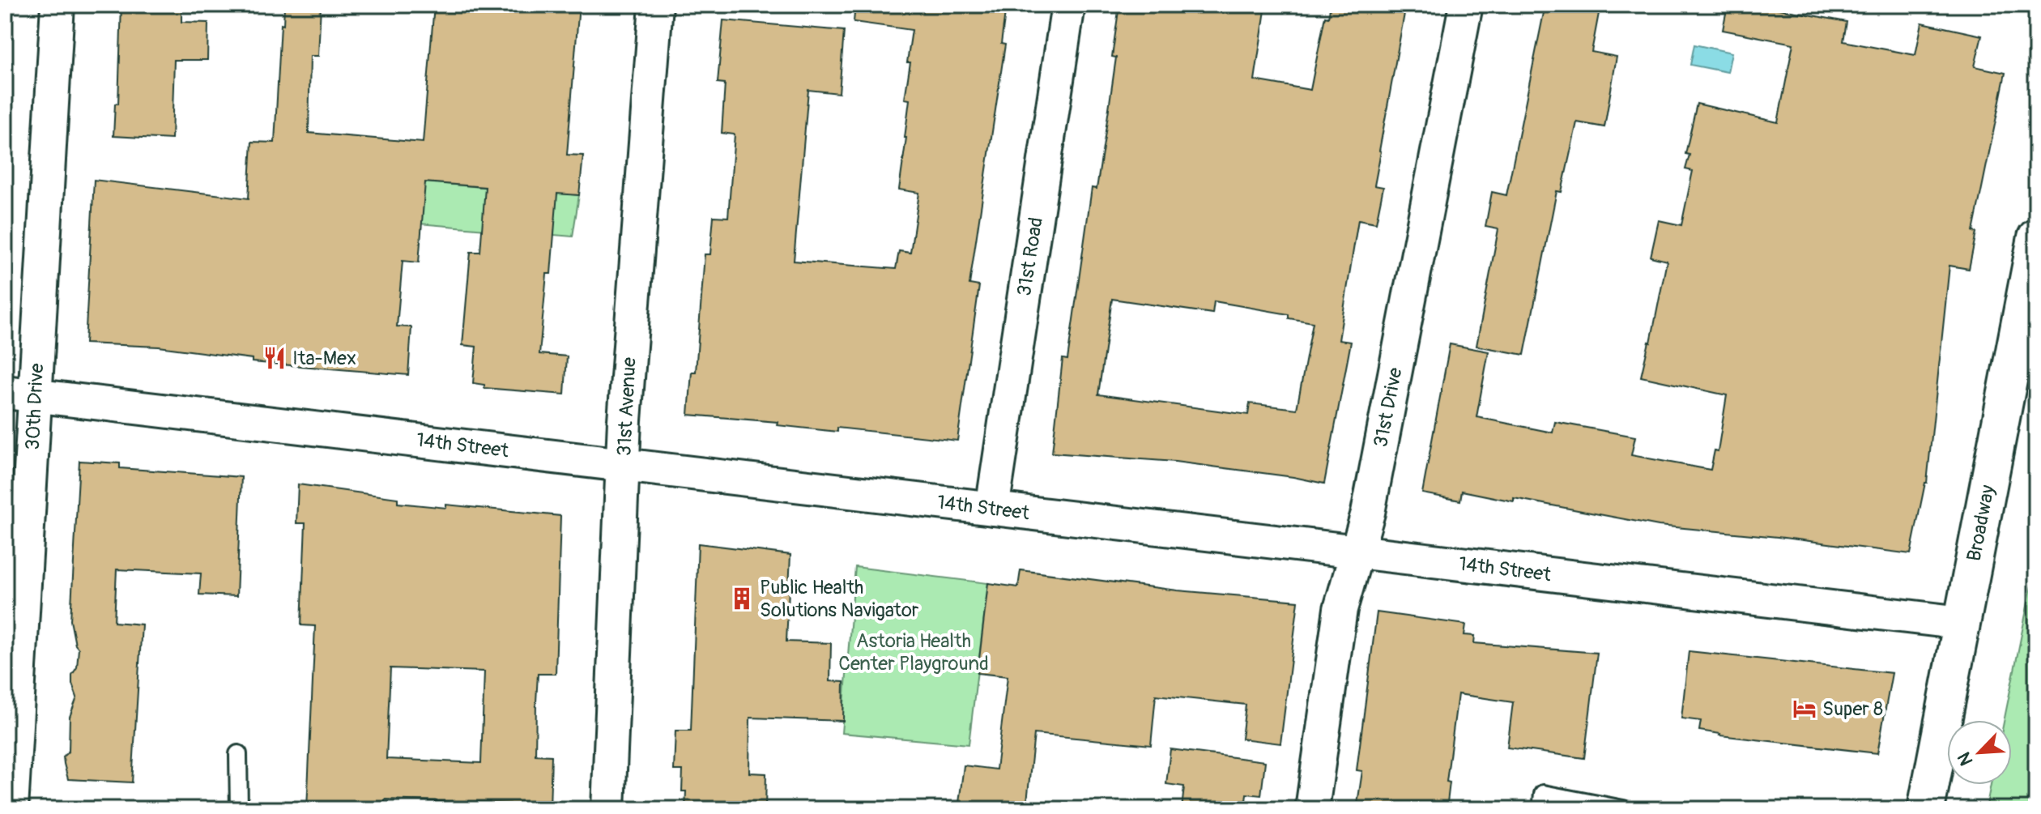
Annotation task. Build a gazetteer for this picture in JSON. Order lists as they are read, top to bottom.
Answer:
{
  "streets": {
    "main road": ["Broadway"],
    "street": [
      "31st Road",
      "30th Drive",
      "31st Avenue",
      "31st Drive",
      "14th Street"
    ]
  },
  "crossings": [
    ["31st Road", "14th Street"],
    ["30th Drive", "14th Street"],
    ["31st Avenue", "14th Street"],
    ["31st Drive", "14th Street"],
    ["14th Street", "Broadway"]
  ],
  "parks": ["Astoria Health Center Playground"],
  "places": {
    "restaurant": ["Ita-Mex"],
    "building": ["Public Health Solutions Navigator"],
    "hotel": ["Super 8"]
  },
  "north": "bottom left"
}
